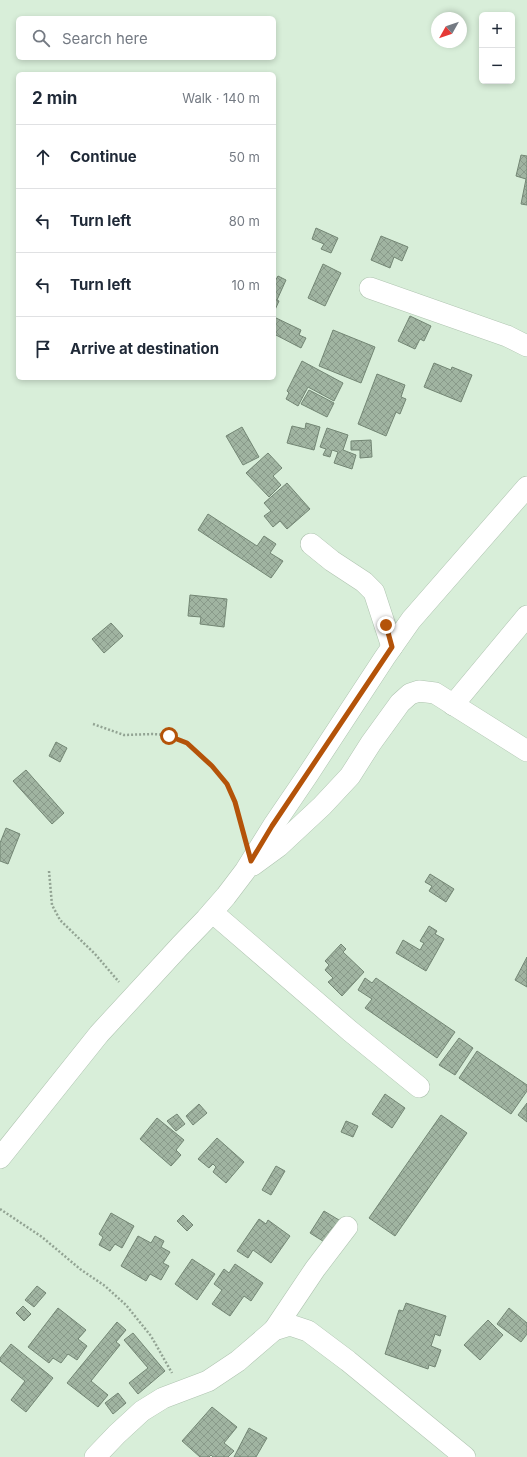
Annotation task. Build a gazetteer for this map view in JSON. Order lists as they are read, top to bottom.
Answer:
{
  "north": "bottom left",
  "page": {
    "map_buttons": ["+", "−"],
    "search": "Search here",
    "heading": ["2 min", "Walk · 140 m"],
    "list": [
      ["Continue", "50 m"],
      ["Turn left", "80 m"],
      ["Turn left", "10 m"],
      "Arrive at destination"
    ]
  }
}
